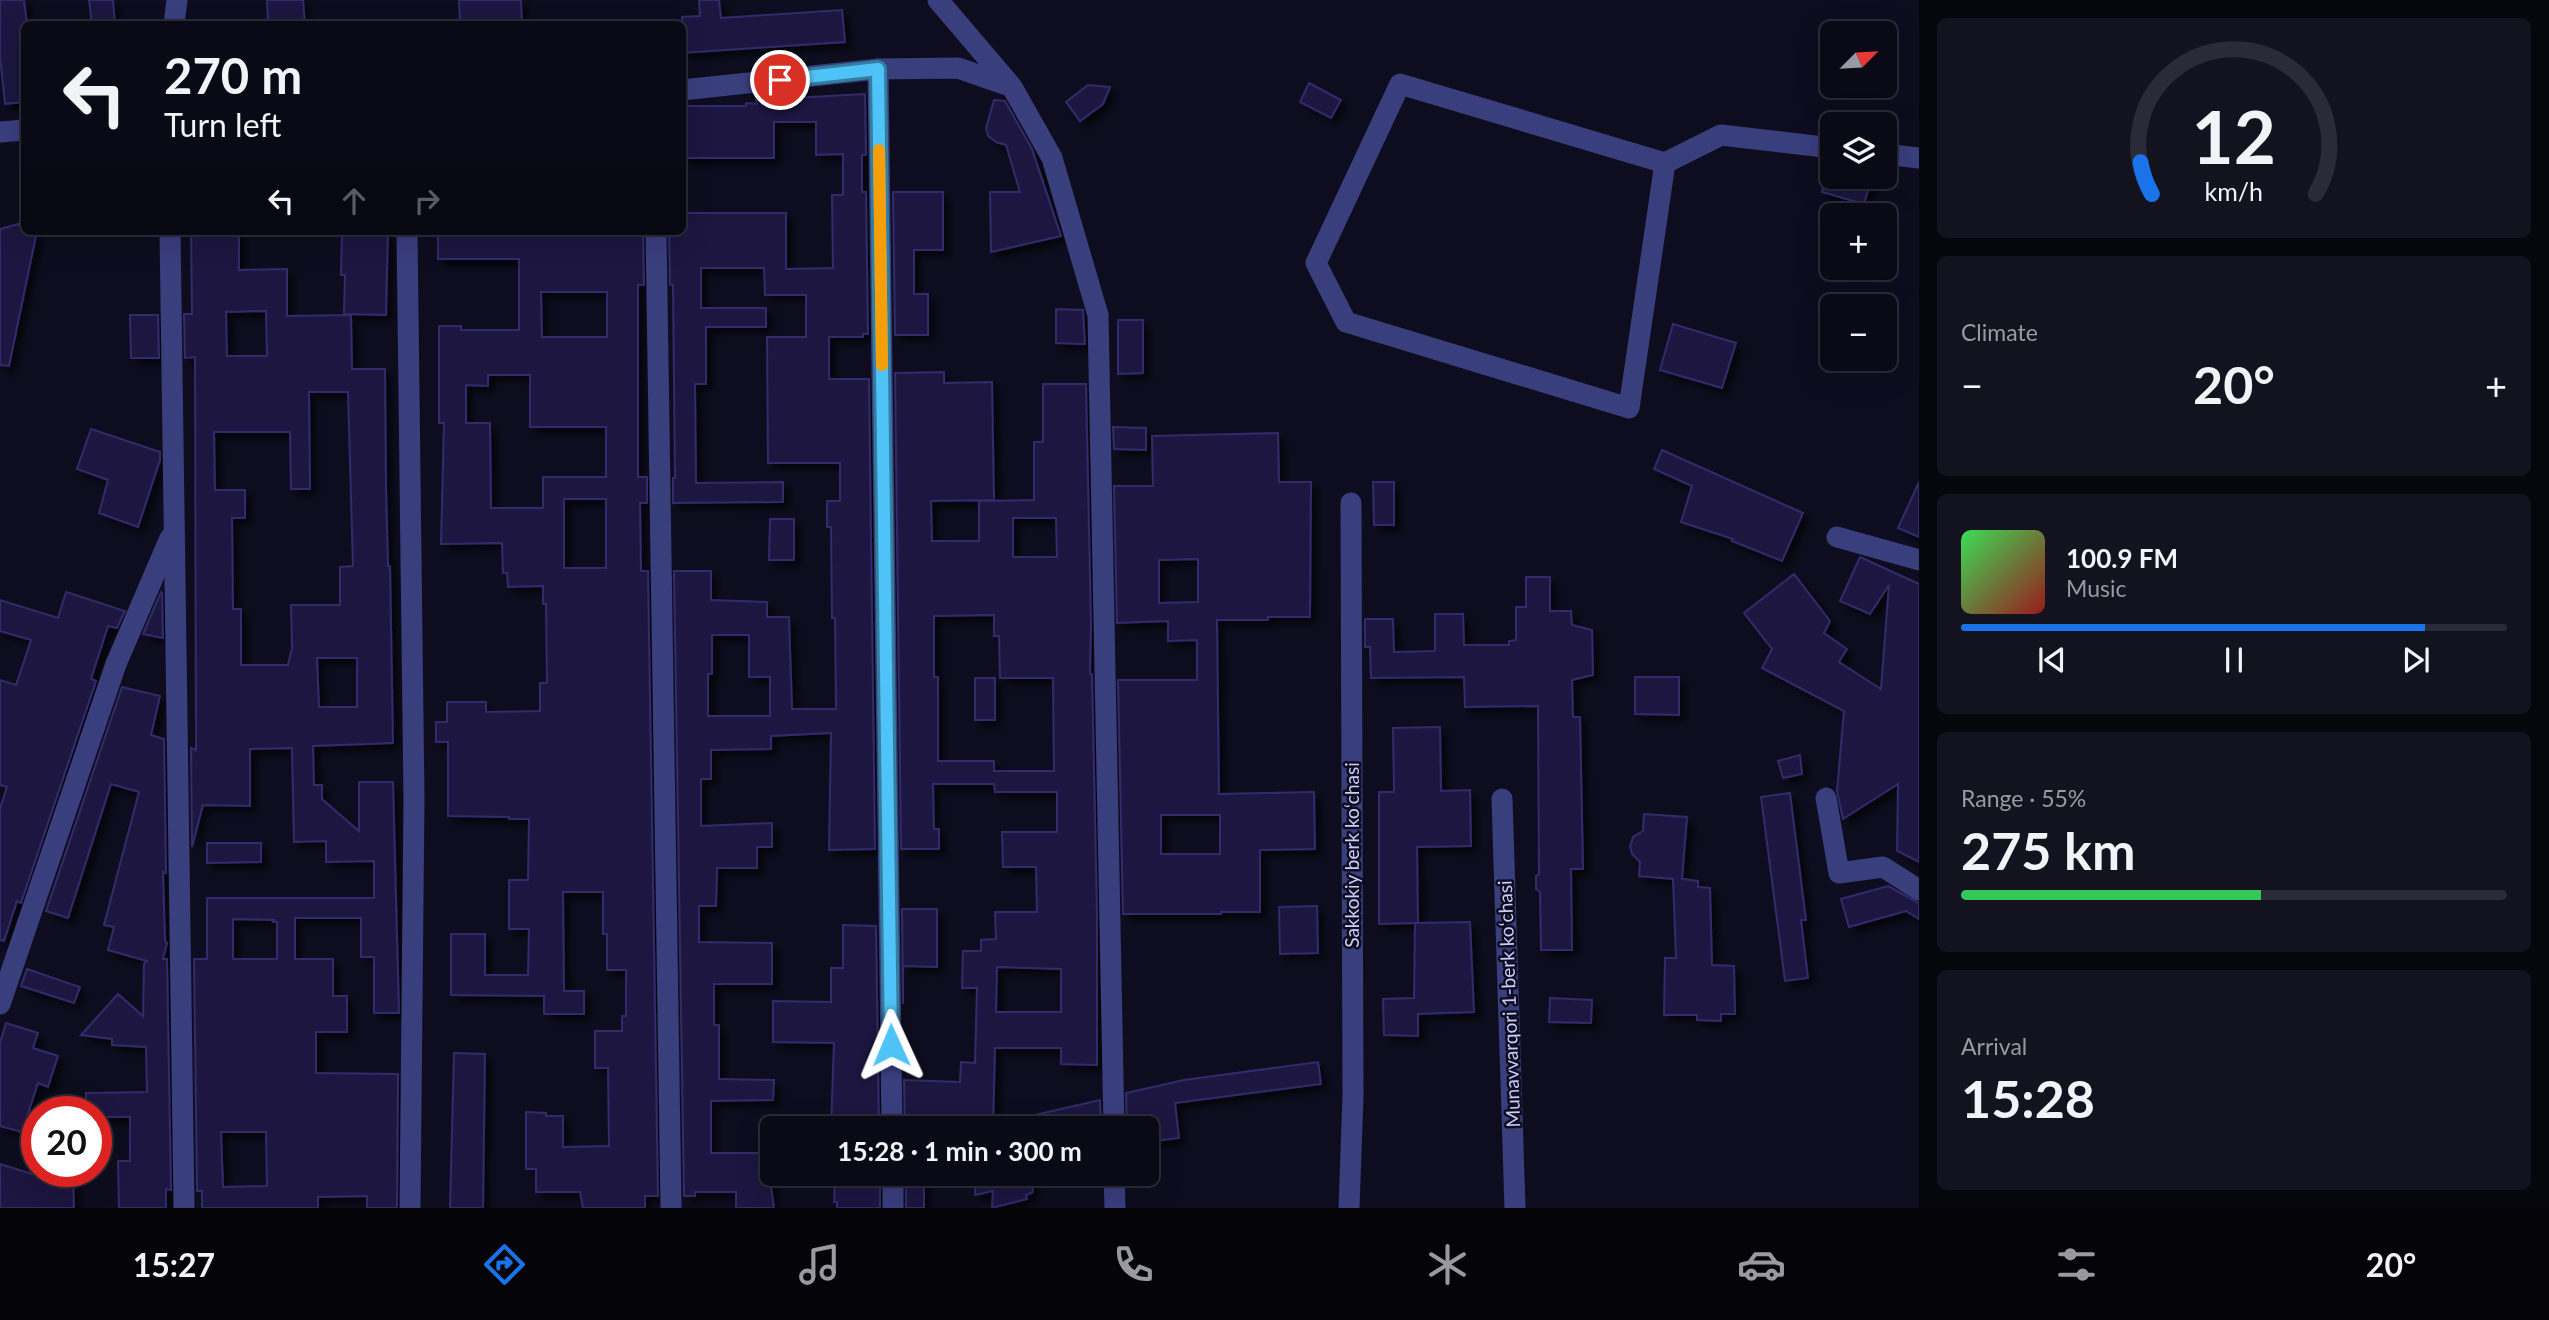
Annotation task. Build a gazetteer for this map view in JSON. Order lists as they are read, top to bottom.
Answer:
{
  "streets": {
    "street": ["Sakkokiy berk koʻchasi", "Munavvarqori 1-berk koʻchasi"]
  },
  "north": "top right",
  "page": {
    "map_buttons": ["+", "−"],
    "turn": ["270 m", "Turn left"],
    "tile": [
      "Climate",
      ["Range · 55%", "275 km"],
      ["Arrival", "15:28"]
    ],
    "heat": ["−", "20°", "+"],
    "song": ["100.9 FM", "Music"],
    "limit": "20",
    "trip": "15:28 · 1 min · 300 m",
    "tabs": ["15:27", "20°"],
    "gauge": ["12", "km/h"]
  }
}
